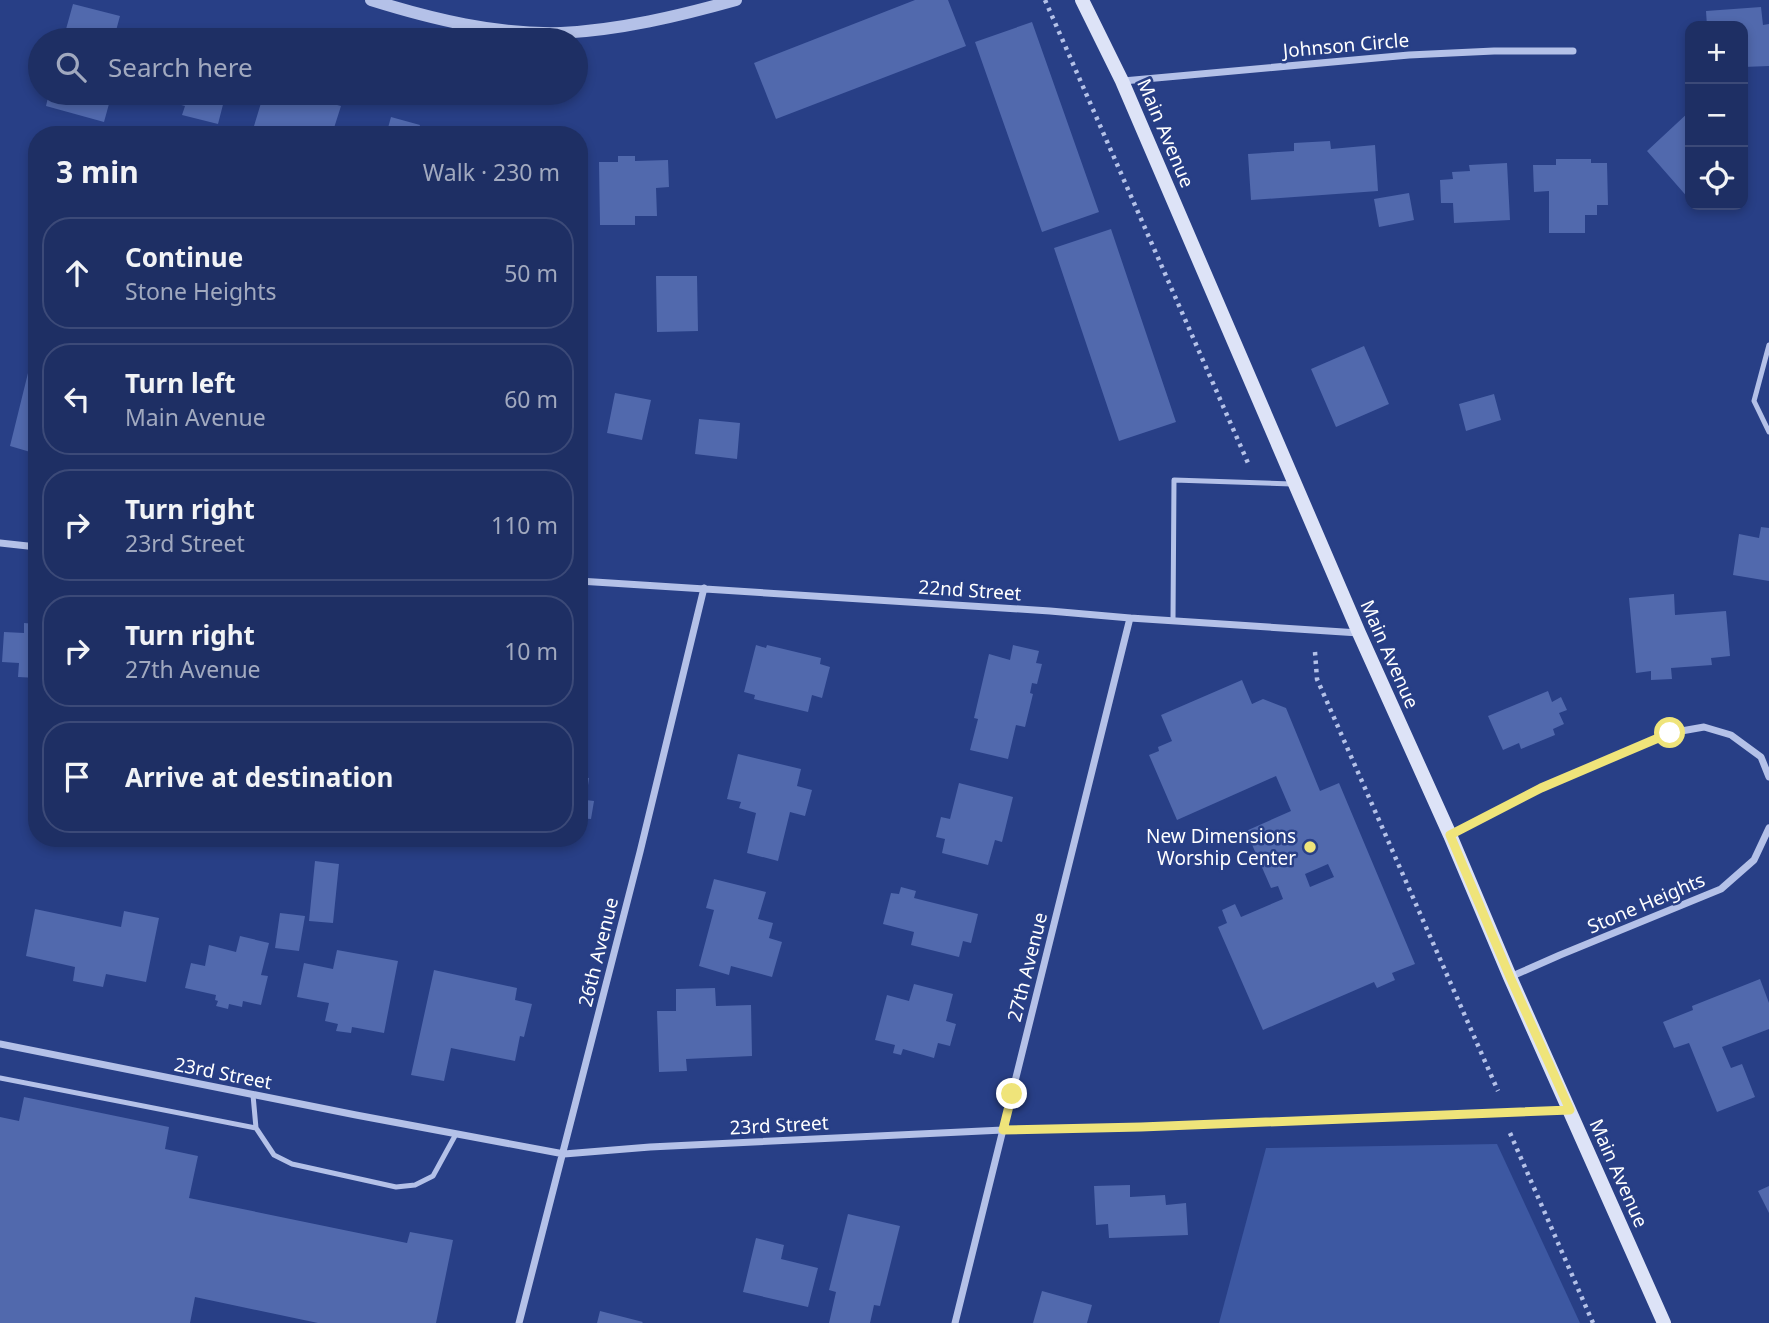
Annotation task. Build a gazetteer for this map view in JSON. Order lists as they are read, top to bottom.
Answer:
{
  "streets": {
    "main road": ["Main Avenue"],
    "street": [
      "Johnson Circle",
      "22nd Street",
      "Stone Heights",
      "26th Avenue",
      "27th Avenue",
      "23rd Street"
    ]
  },
  "crossings": [
    ["Johnson Circle", "Main Avenue"],
    ["Main Avenue", "22nd Street"],
    ["Main Avenue", "Stone Heights"],
    ["Main Avenue", "23rd Street"],
    ["22nd Street", "26th Avenue"],
    ["22nd Street", "27th Avenue"],
    ["26th Avenue", "23rd Street"],
    ["27th Avenue", "23rd Street"]
  ],
  "places": ["New Dimensions Worship Center"],
  "page": {
    "map_buttons": ["+", "−"],
    "search": "Search here",
    "heading": ["3 min", "Walk · 230 m"],
    "list": [
      ["Continue", "Stone Heights", "50 m"],
      ["Turn left", "Main Avenue", "60 m"],
      ["Turn right", "23rd Street", "110 m"],
      ["Turn right", "27th Avenue", "10 m"],
      "Arrive at destination"
    ]
  }
}
